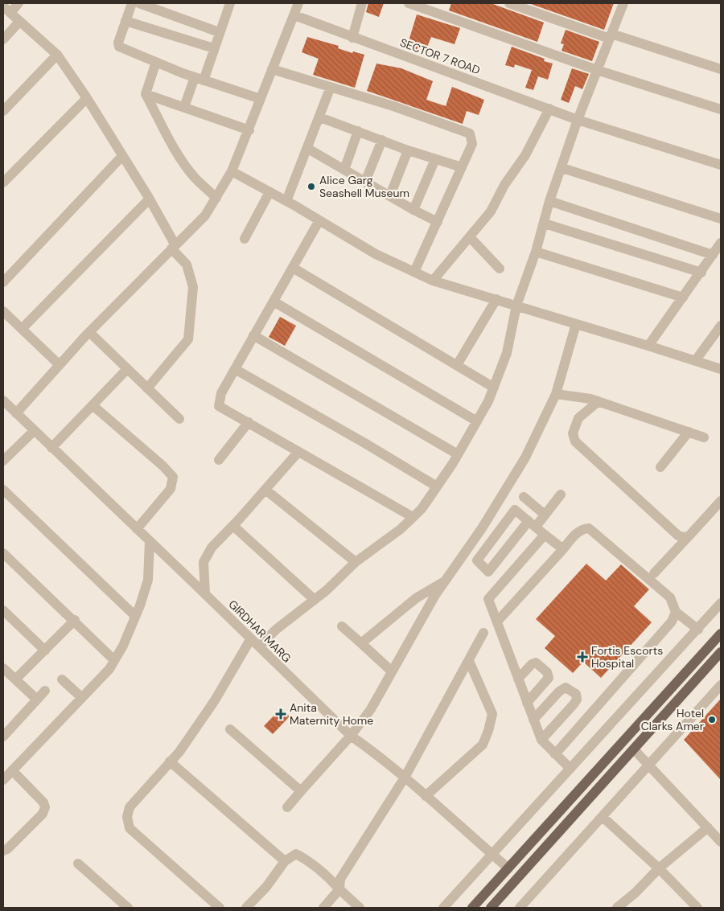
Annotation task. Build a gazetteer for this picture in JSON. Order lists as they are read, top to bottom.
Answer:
{
  "streets": {
    "street": ["SECTOR 7 ROAD", "GIRDHAR MARG"]
  },
  "places": {
    "other": ["Alice Garg Seashell Museum", "Hotel Clarks Amer"],
    "health": ["Fortis Escorts Hospital", "Anita Maternity Home"]
  }
}
